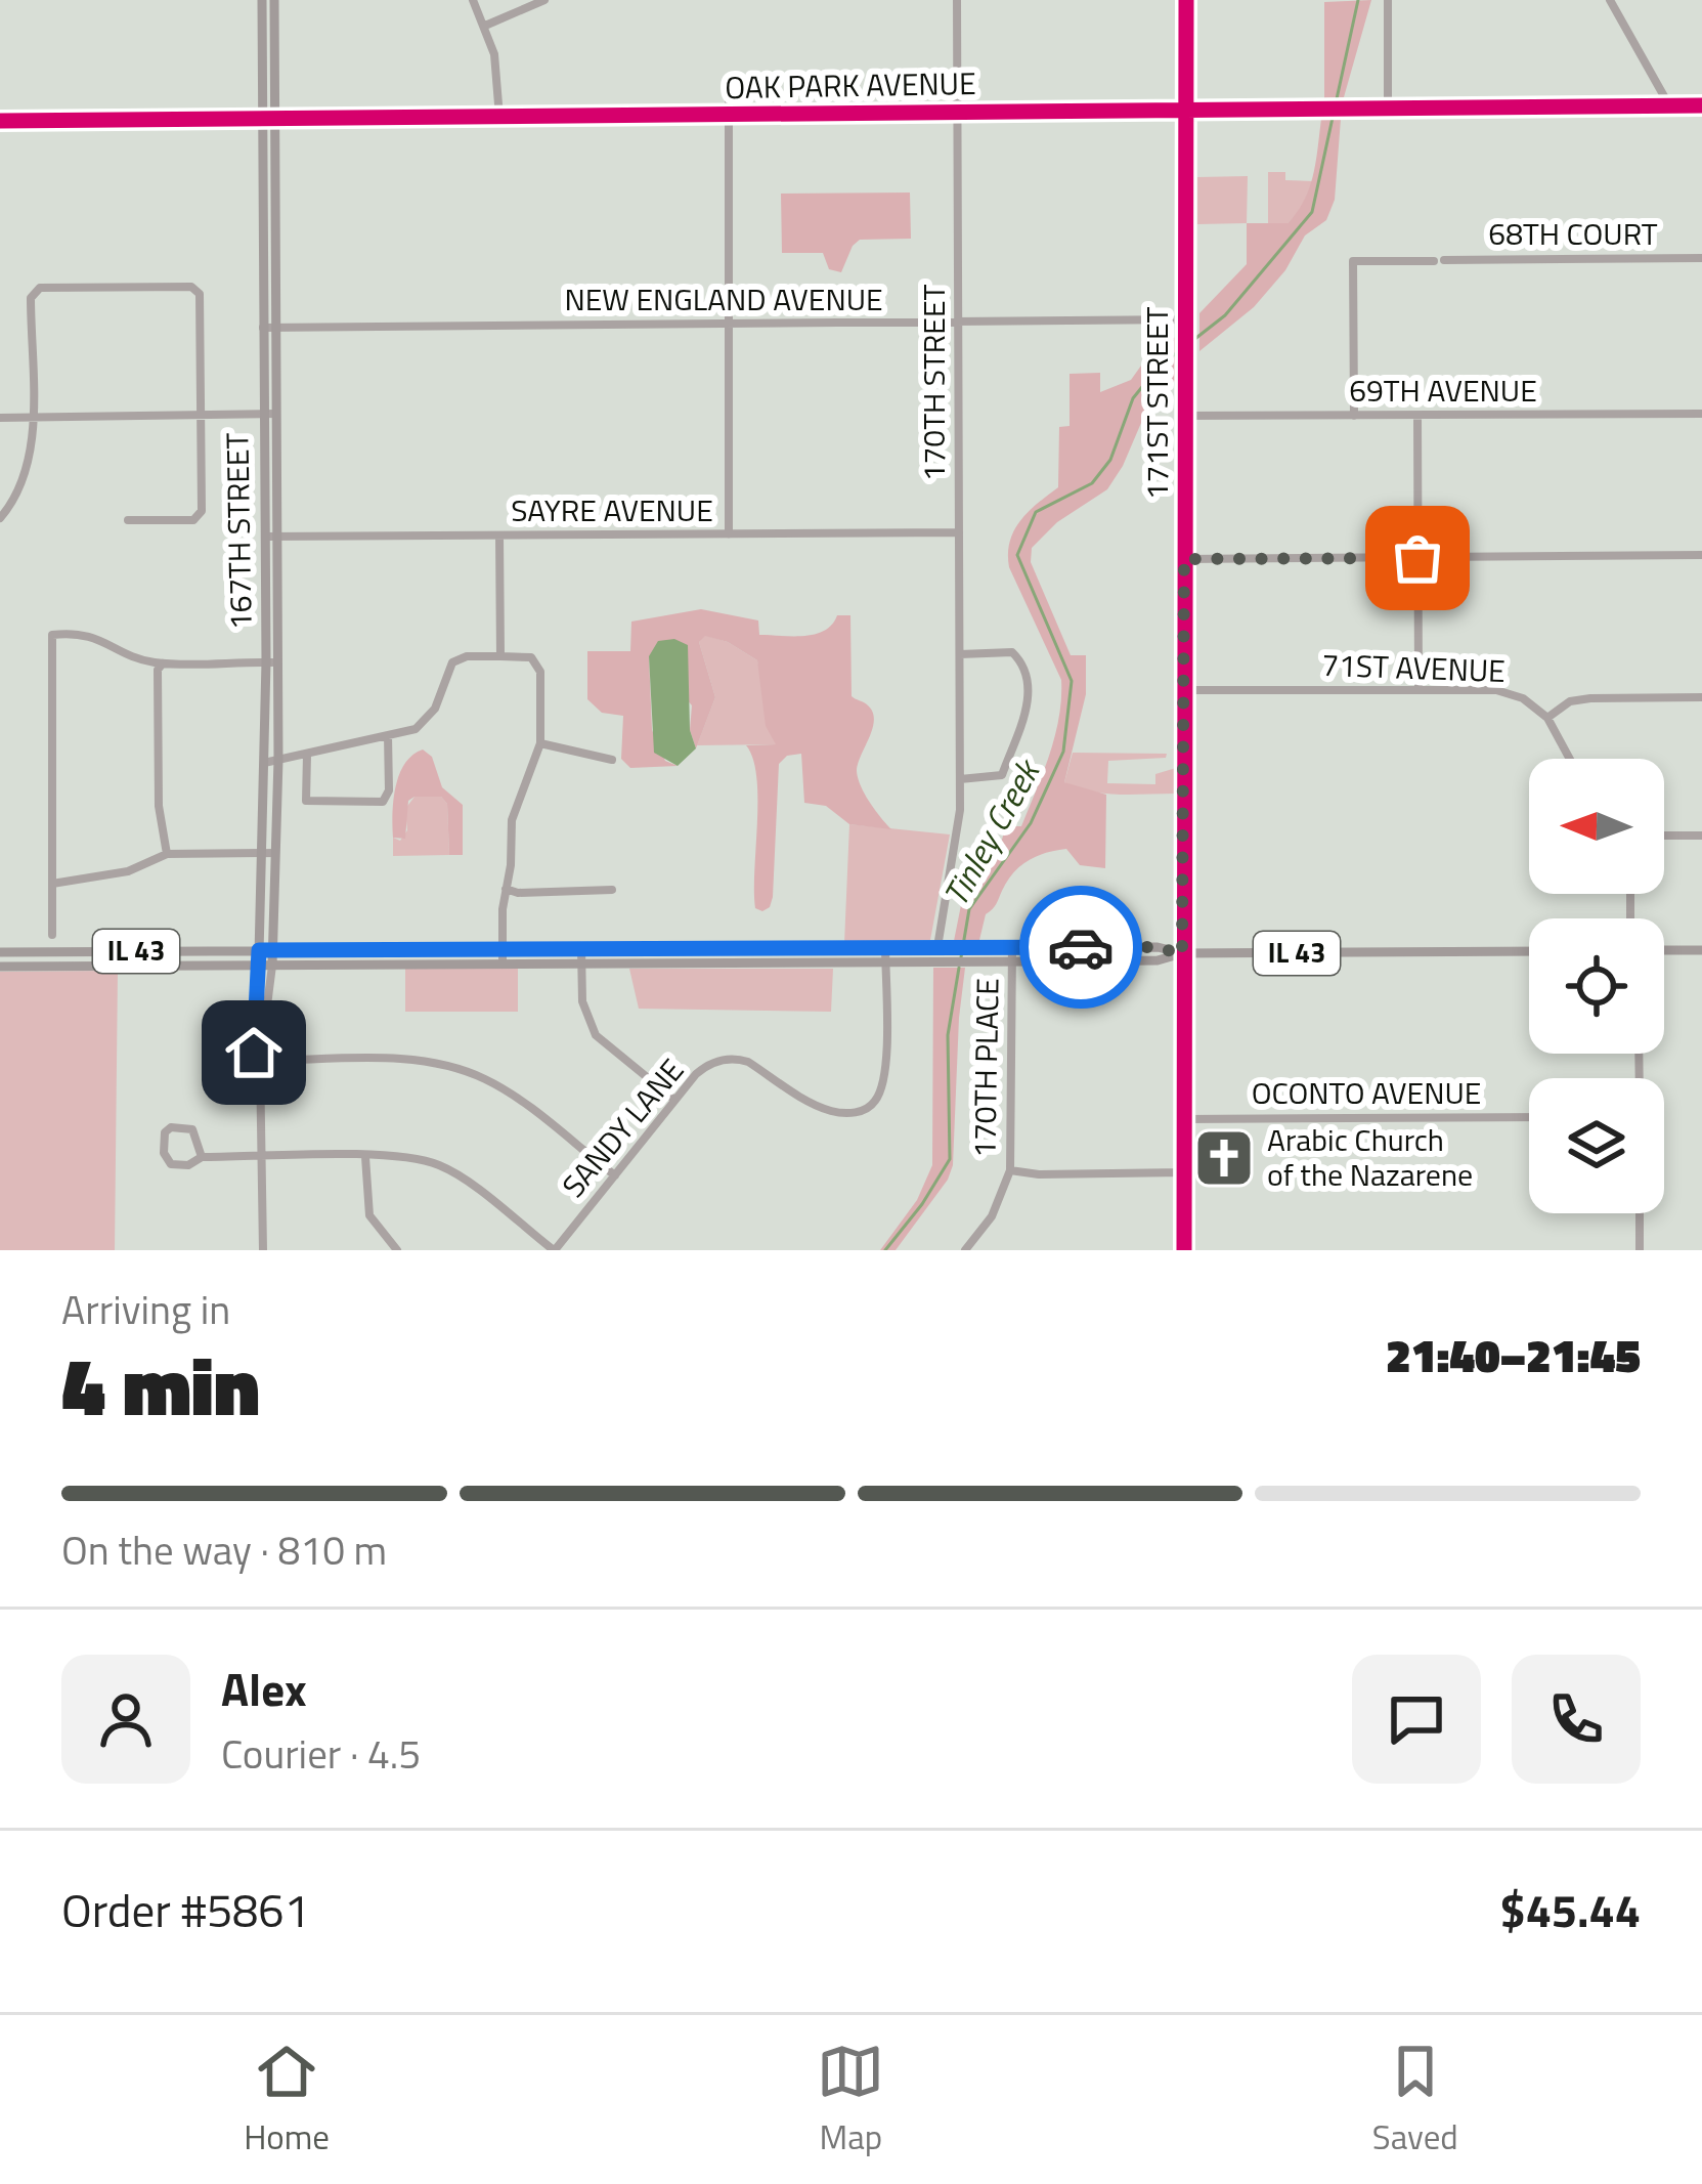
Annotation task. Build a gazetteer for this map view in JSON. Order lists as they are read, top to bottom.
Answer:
{
  "streets": {
    "main road": ["167TH STREET", "IL 43"],
    "street": [
      "OAK PARK AVENUE",
      "68TH COURT",
      "NEW ENGLAND AVENUE",
      "170TH STREET",
      "69TH AVENUE",
      "171ST STREET",
      "SAYRE AVENUE",
      "71ST AVENUE",
      "170TH PLACE",
      "OCONTO AVENUE",
      "SANDY LANE"
    ]
  },
  "crossings": [
    ["OAK PARK AVENUE", "170TH STREET"],
    ["OAK PARK AVENUE", "171ST STREET"],
    ["OAK PARK AVENUE", "167TH STREET"],
    ["68TH COURT", "69TH AVENUE"],
    ["NEW ENGLAND AVENUE", "170TH STREET"],
    ["NEW ENGLAND AVENUE", "171ST STREET"],
    ["NEW ENGLAND AVENUE", "167TH STREET"],
    ["170TH STREET", "SAYRE AVENUE"],
    ["170TH STREET", "IL 43"],
    ["69TH AVENUE", "171ST STREET"],
    ["171ST STREET", "71ST AVENUE"],
    ["171ST STREET", "IL 43"],
    ["171ST STREET", "OCONTO AVENUE"],
    ["SAYRE AVENUE", "167TH STREET"],
    ["167TH STREET", "IL 43"],
    ["IL 43", "170TH PLACE"],
    ["IL 43", "SANDY LANE"]
  ],
  "water": ["Tinley Creek"],
  "places": {
    "church": ["Arabic Church of the Nazarene"]
  },
  "north": "left",
  "page": {
    "heading": ["4 min", "Arriving in", "21:40–21:45"],
    "panel": [
      "Alex",
      "Courier · 4.5",
      "Order #5861",
      "$45.44"
    ],
    "bar": "On the way · 810 m",
    "tabs": ["Home", "Map", "Saved"]
  }
}
